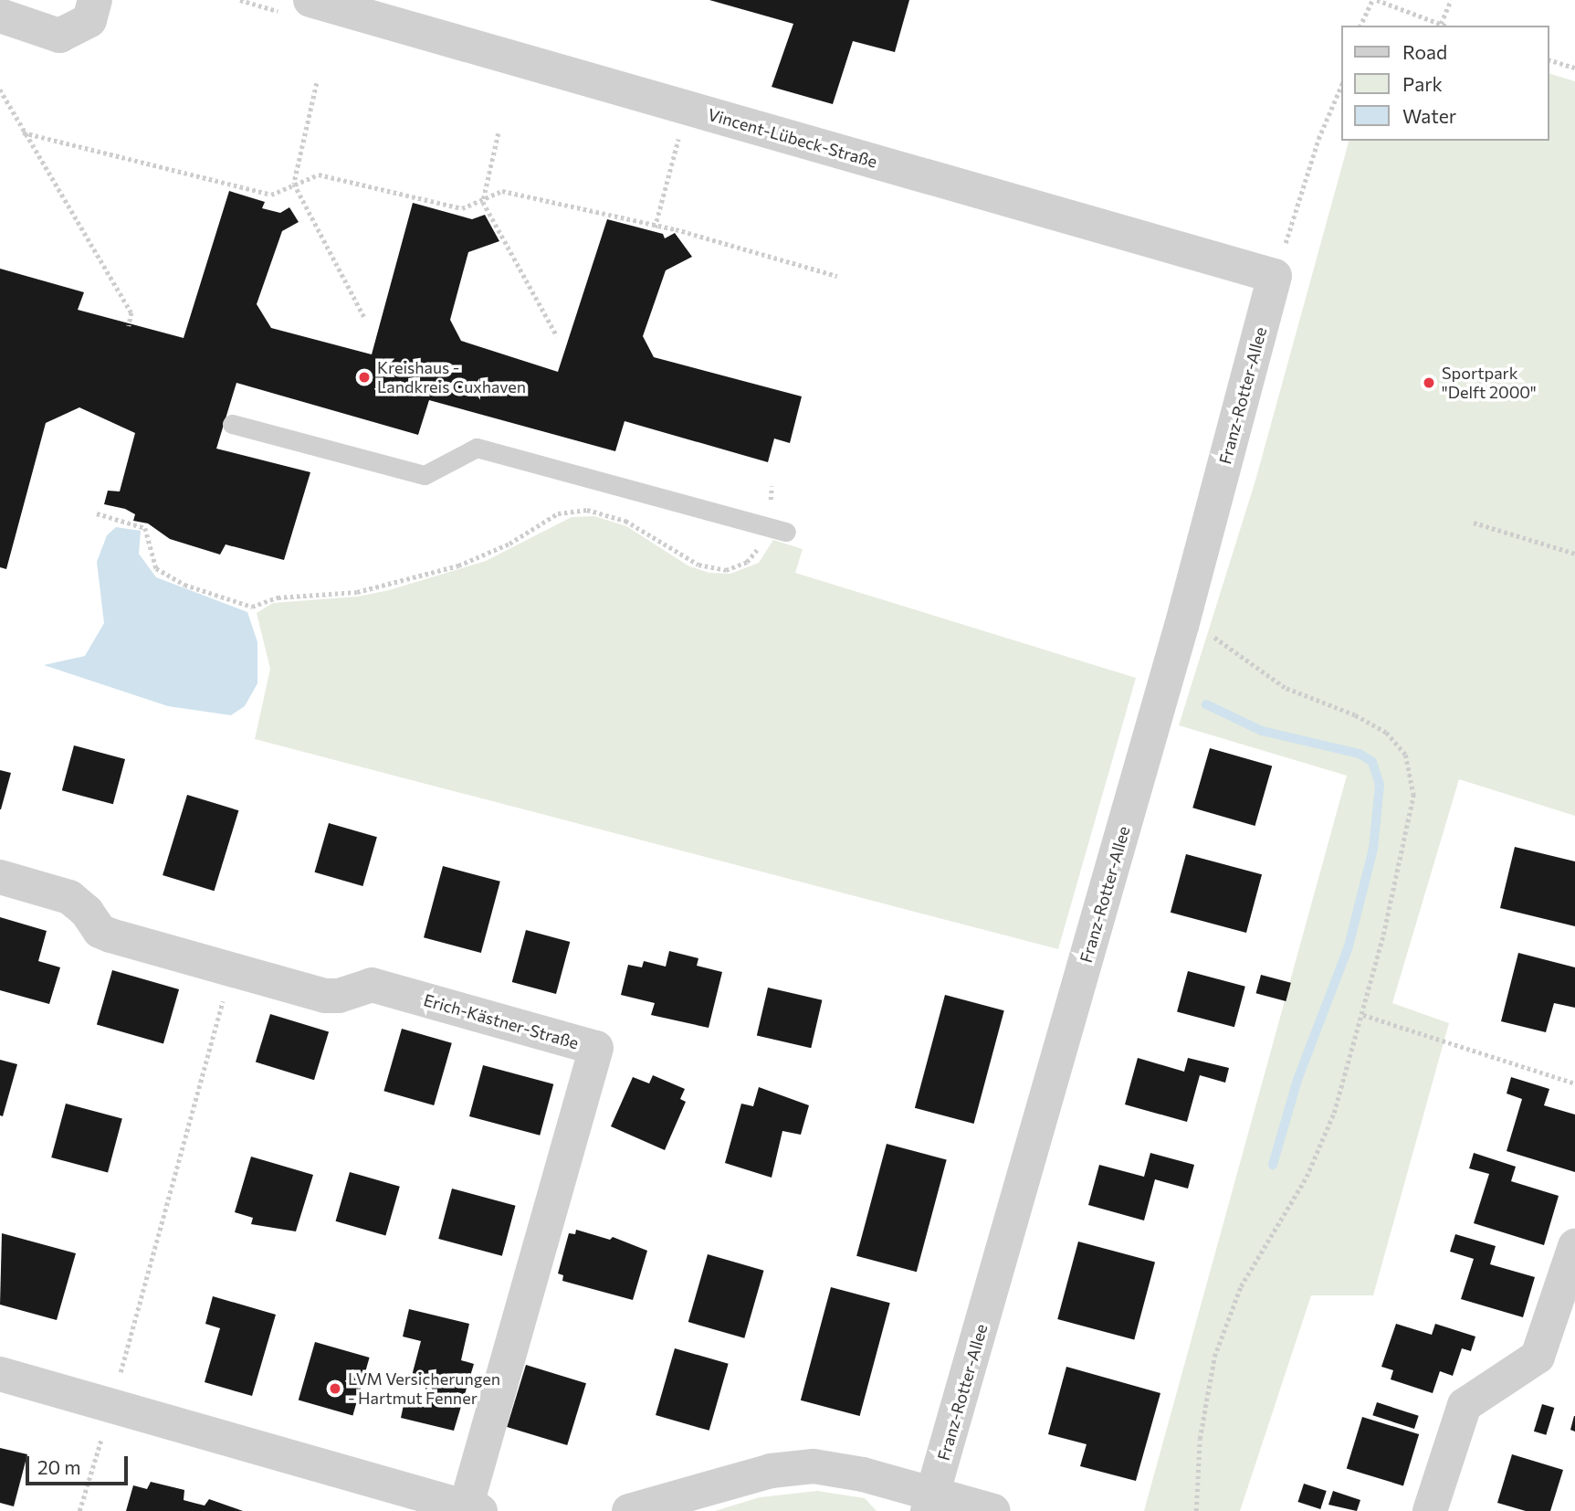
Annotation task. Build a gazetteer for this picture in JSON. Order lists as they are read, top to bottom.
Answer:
{
  "streets": {
    "street": ["Vincent-Lübeck-Straße", "Franz-Rotter-Allee", "Erich-Kästner-Straße"]
  },
  "crossings": [
    ["Vincent-Lübeck-Straße", "Franz-Rotter-Allee"]
  ],
  "places": ["Kreishaus - Landkreis Cuxhaven", "Sportpark \"Delft 2000\"", "LVM Versicherungen - Hartmut Fenner"],
  "legend": ["Road", "Park", "Water"],
  "scale_bar": "20 m"
}
